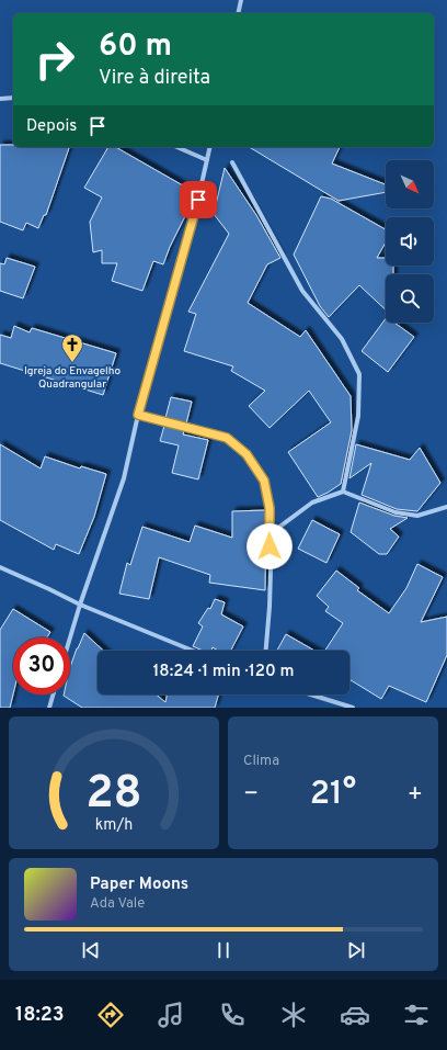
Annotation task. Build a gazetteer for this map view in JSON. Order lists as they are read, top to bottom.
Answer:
{
  "places": {
    "church": ["Igreja do Envagelho Quadrangular"]
  },
  "north": "bottom right",
  "page": {
    "turn": ["60 m", "Vire à direita"],
    "then": "Depois",
    "limit": "30",
    "trip": "18:24 · 1 min · 120 m",
    "tile": "Clima",
    "heat": ["−", "21°", "+"],
    "song": ["Paper Moons", "Ada Vale"],
    "tabs": "18:23",
    "gauge": ["28", "km/h"]
  }
}
